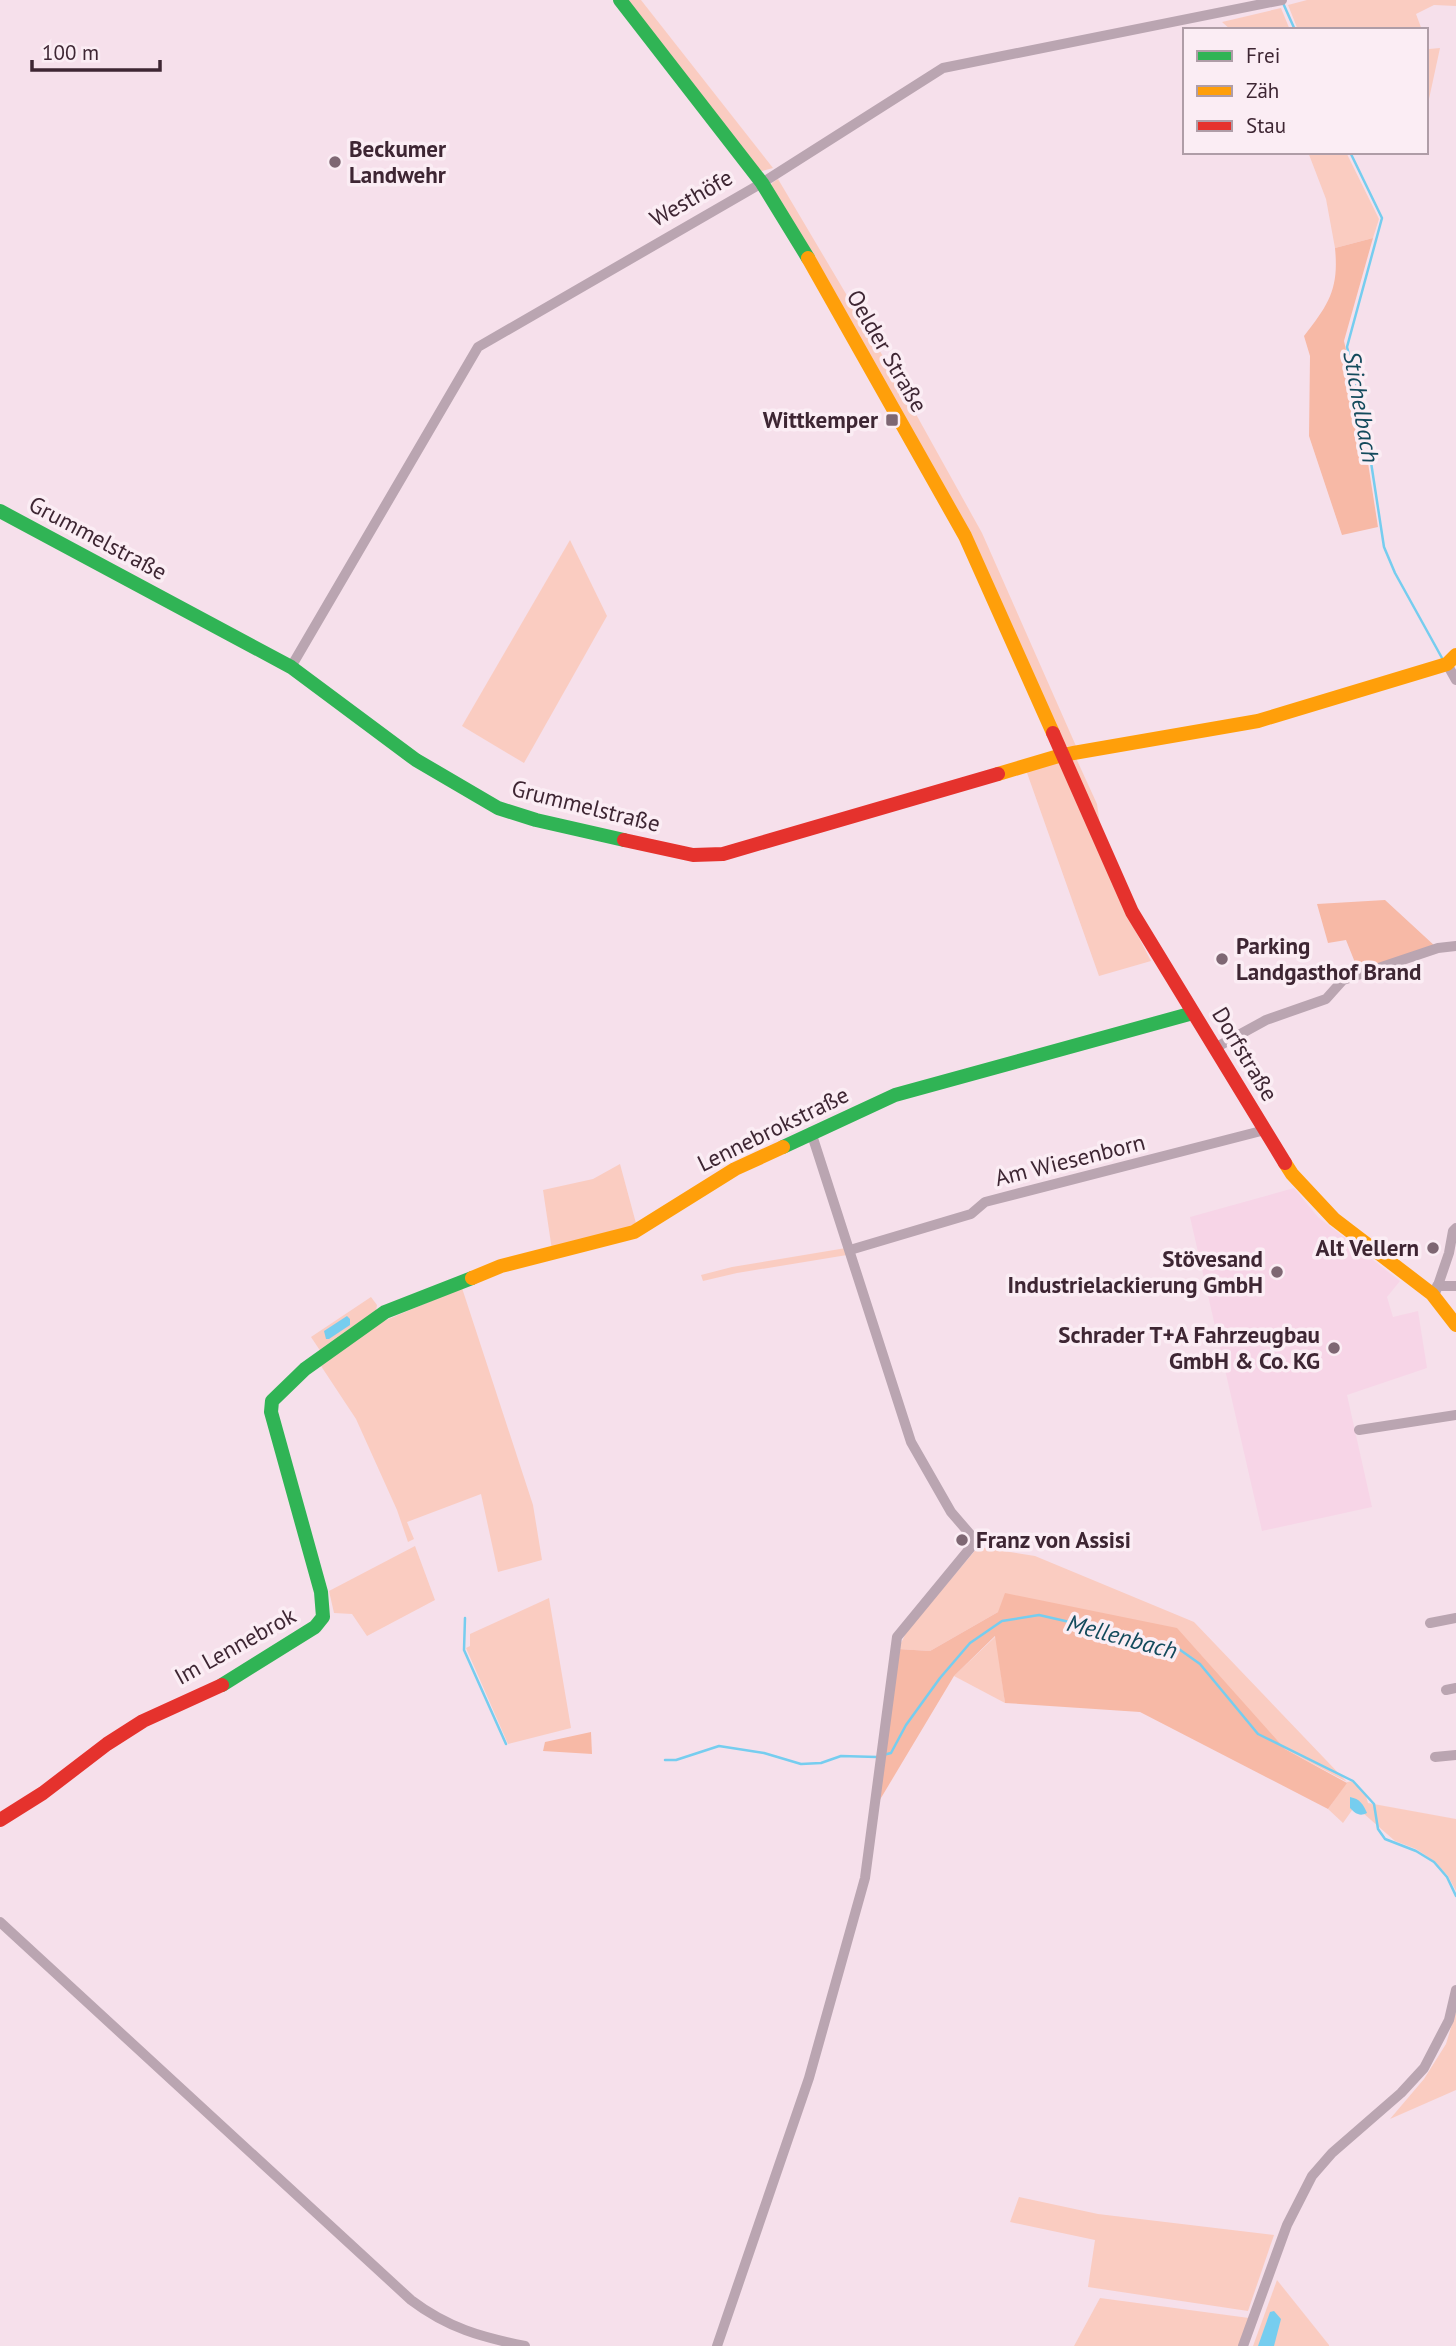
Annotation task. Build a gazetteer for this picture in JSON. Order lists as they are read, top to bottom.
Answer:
{
  "streets": {
    "street": [
      "Westhöfe",
      "Oelder Straße",
      "Grummelstraße",
      "Dorfstraße",
      "Lennebrokstraße",
      "Am Wiesenborn",
      "Im Lennebrok"
    ]
  },
  "crossings": [
    ["Westhöfe", "Oelder Straße"],
    ["Westhöfe", "Grummelstraße"],
    ["Oelder Straße", "Grummelstraße"],
    ["Oelder Straße", "Dorfstraße"],
    ["Grummelstraße", "Dorfstraße"],
    ["Dorfstraße", "Lennebrokstraße"],
    ["Dorfstraße", "Am Wiesenborn"],
    ["Lennebrokstraße", "Im Lennebrok"]
  ],
  "water": ["Stichelbach", "Mellenbach"],
  "places": {
    "other": [
      "Beckumer Landwehr",
      "Parking Landgasthof Brand",
      "Alt Vellern",
      "Stövesand Industrielackierung GmbH",
      "Schrader T+A Fahrzeugbau GmbH & Co. KG",
      "Franz von Assisi"
    ],
    "transit": ["Wittkemper"]
  },
  "legend": ["Frei", "Zäh", "Stau"],
  "scale_bar": "100 m"
}
